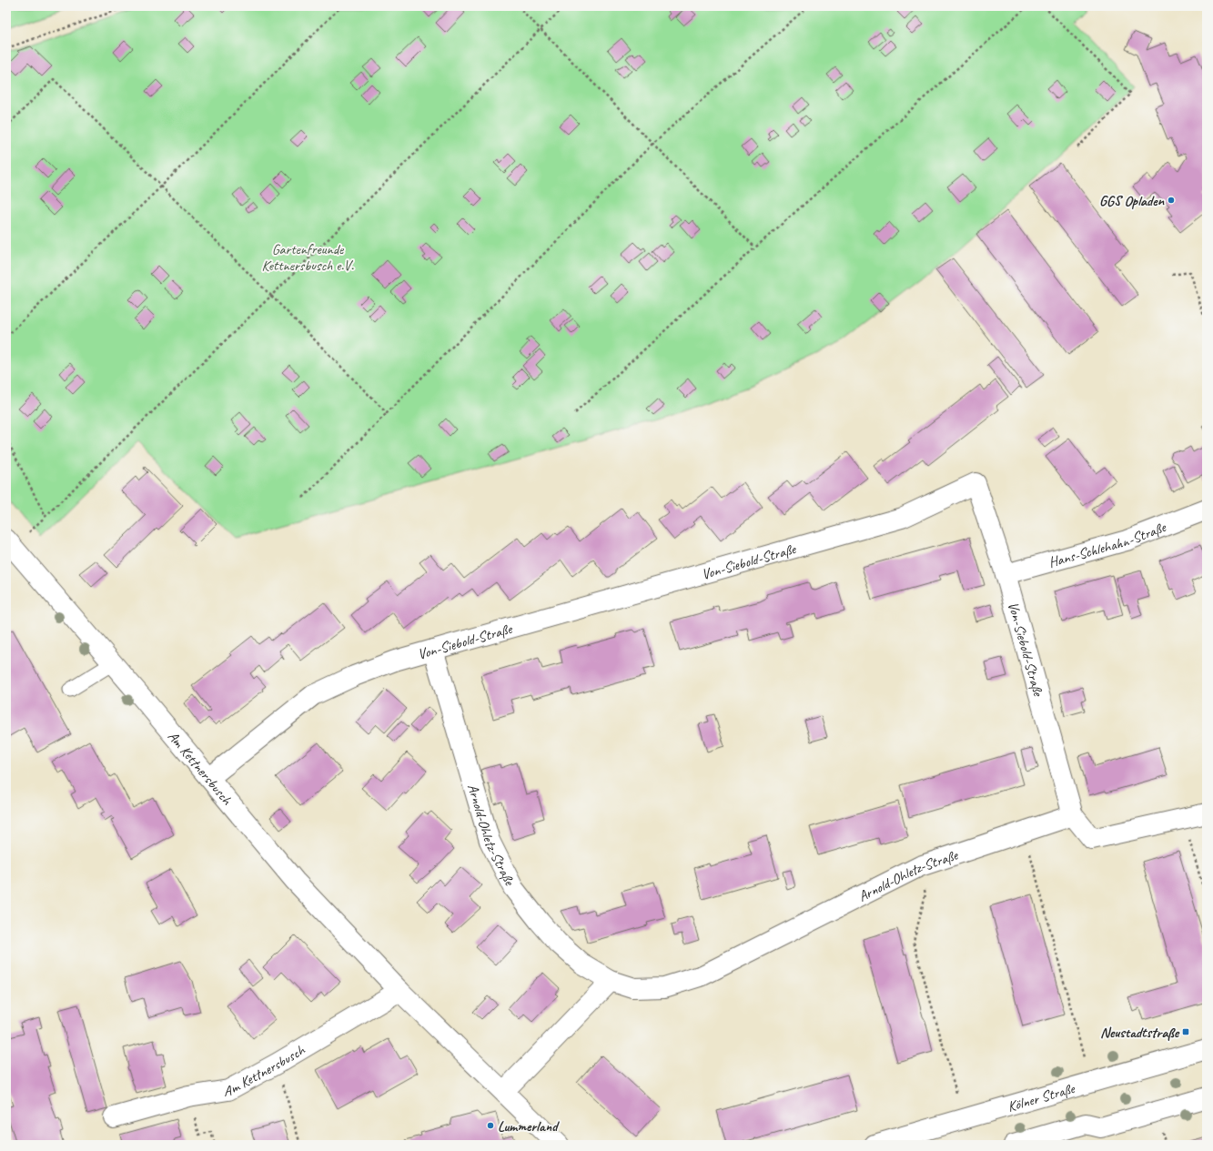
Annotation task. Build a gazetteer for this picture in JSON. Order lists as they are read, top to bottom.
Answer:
{
  "streets": {
    "street": [
      "Hans-Schlehahn-Straße",
      "Von-Siebold-Straße",
      "Am Kettnersbusch",
      "Arnold-Ohletz-Straße",
      "Kölner Straße"
    ]
  },
  "crossings": [
    ["Hans-Schlehahn-Straße", "Von-Siebold-Straße"],
    ["Von-Siebold-Straße", "Am Kettnersbusch"],
    ["Von-Siebold-Straße", "Arnold-Ohletz-Straße"]
  ],
  "parks": ["Gartenfreunde Kettnersbusch e.V."],
  "places": {
    "other": ["GGS Opladen", "Lummerland"],
    "transit": ["Neustadtstraße"]
  }
}
